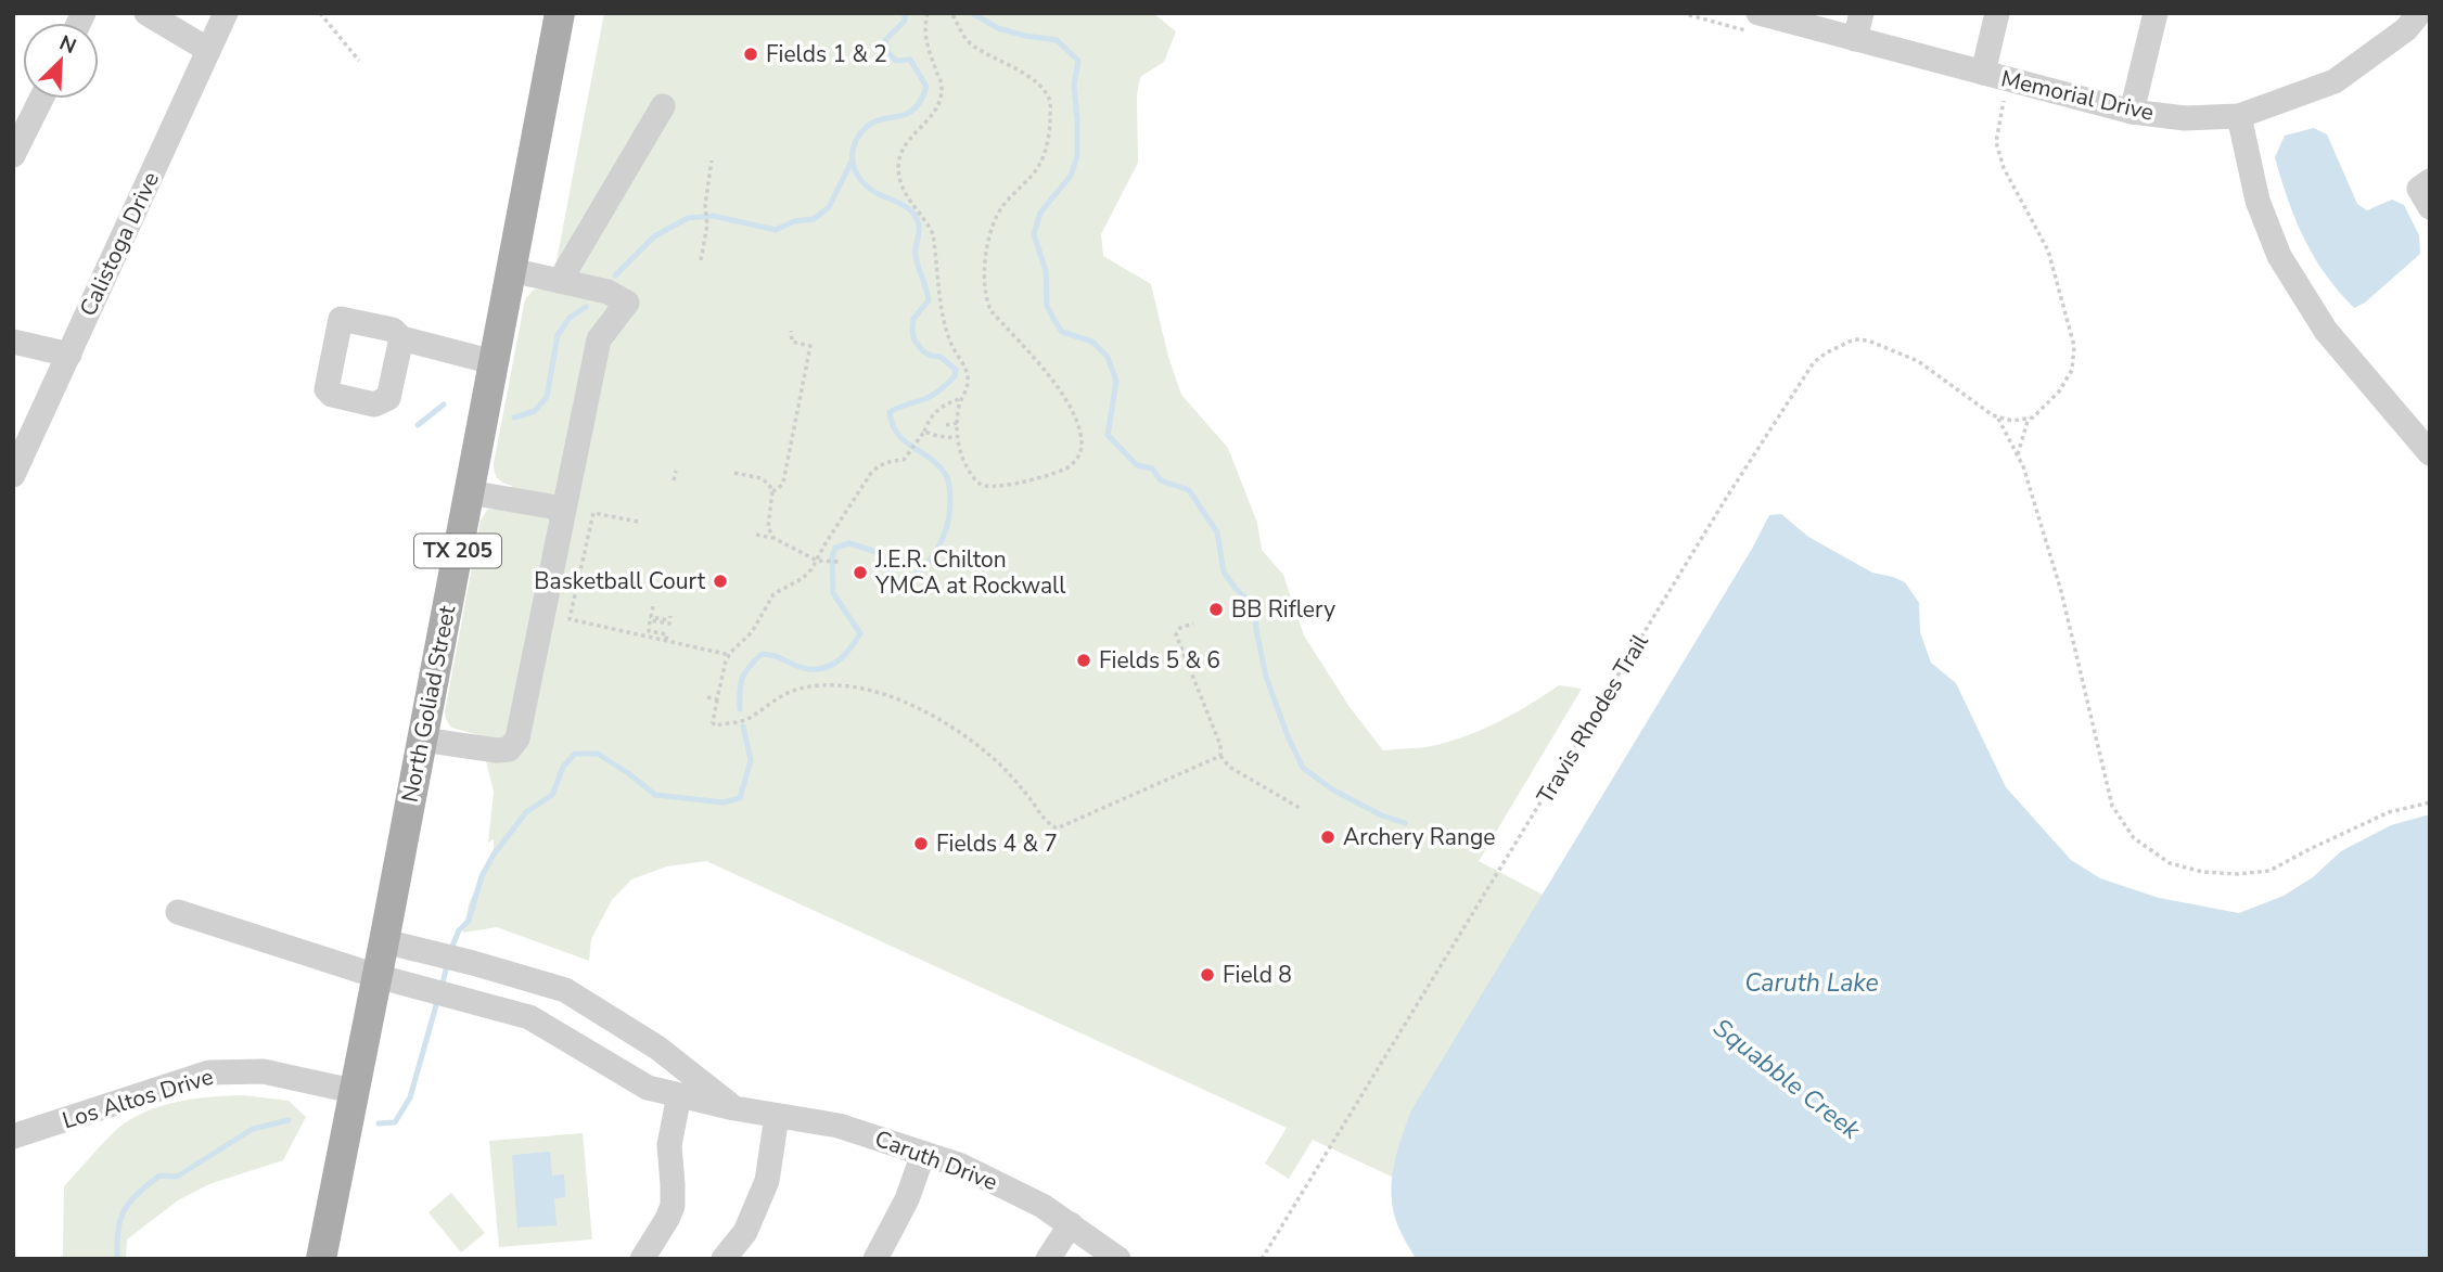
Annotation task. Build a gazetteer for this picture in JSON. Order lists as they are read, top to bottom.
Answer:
{
  "streets": {
    "main road": ["TX 205", "North Goliad Street"],
    "street": [
      "Memorial Drive",
      "Calistoga Drive",
      "Los Altos Drive",
      "Caruth Drive"
    ],
    "path": ["Travis Rhodes Trail"]
  },
  "crossings": [
    ["North Goliad Street", "Los Altos Drive"],
    ["North Goliad Street", "Caruth Drive"]
  ],
  "water": ["Caruth Lake", "Squabble Creek"],
  "places": [
    "Fields 1 & 2",
    "J.E.R. Chilton YMCA at Rockwall",
    "Basketball Court",
    "BB Riflery",
    "Fields 5 & 6",
    "Archery Range",
    "Fields 4 & 7",
    "Field 8"
  ],
  "north": "top right"
}
